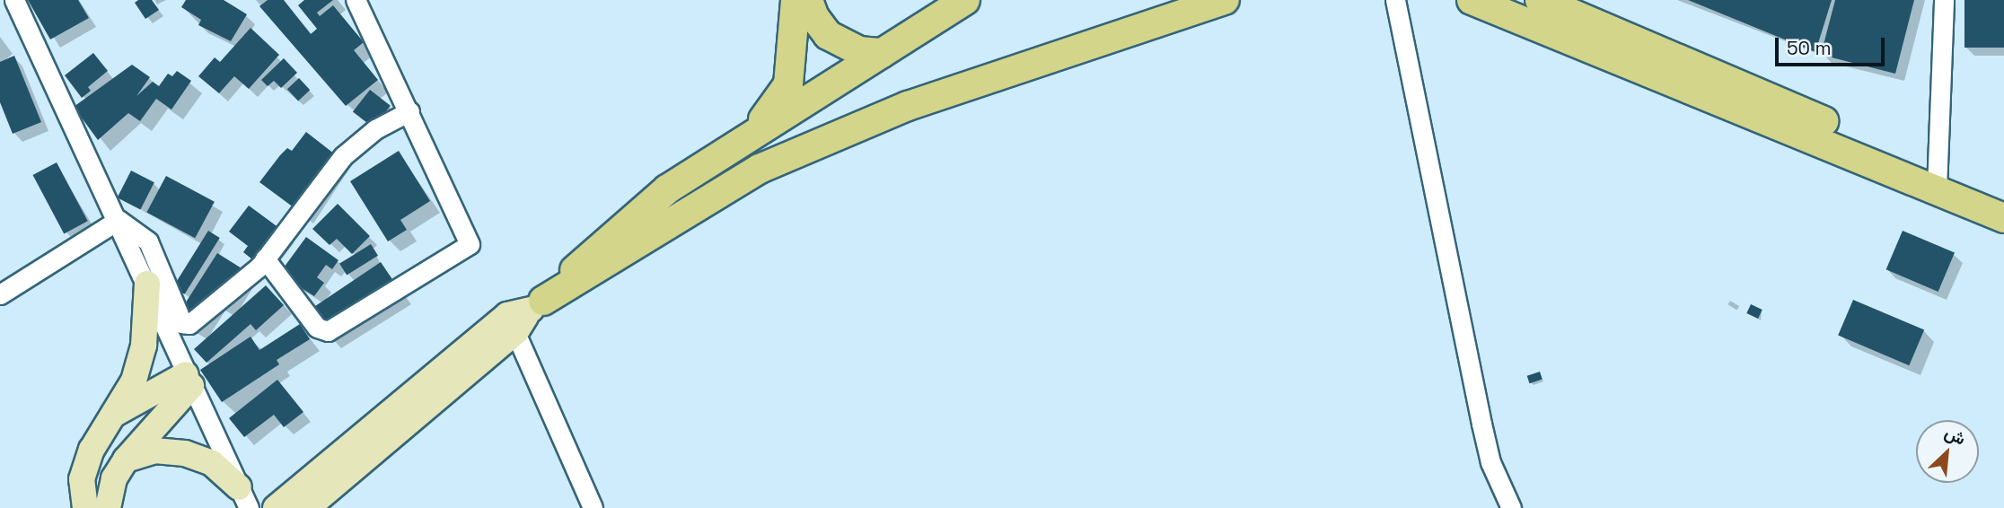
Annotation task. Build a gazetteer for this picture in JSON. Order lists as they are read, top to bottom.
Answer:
{
  "scale_bar": "50 m",
  "north": "top right"
}
